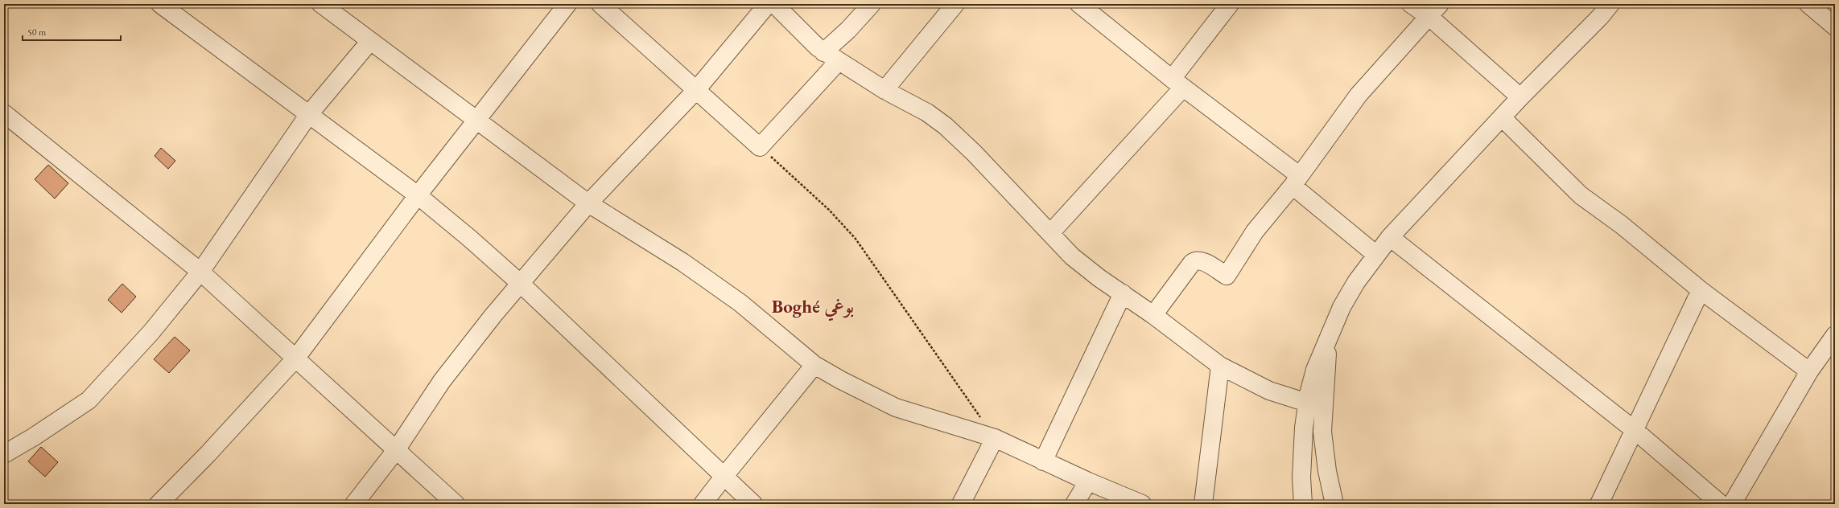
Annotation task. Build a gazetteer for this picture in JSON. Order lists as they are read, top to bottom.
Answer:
{
  "districts": ["Boghé بوغي"],
  "scale_bar": "50 m"
}
